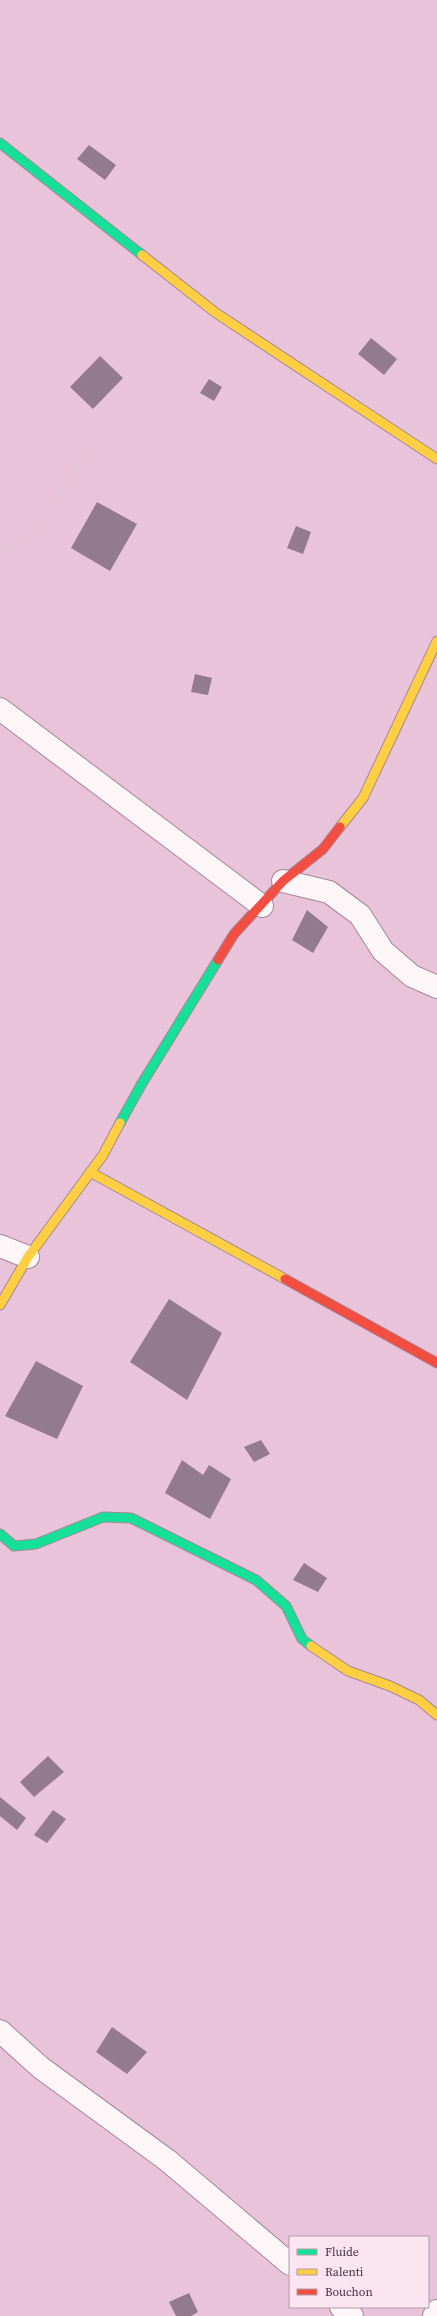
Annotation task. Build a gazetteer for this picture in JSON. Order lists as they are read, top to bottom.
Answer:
{
  "legend": ["Fluide", "Ralenti", "Bouchon"]
}
